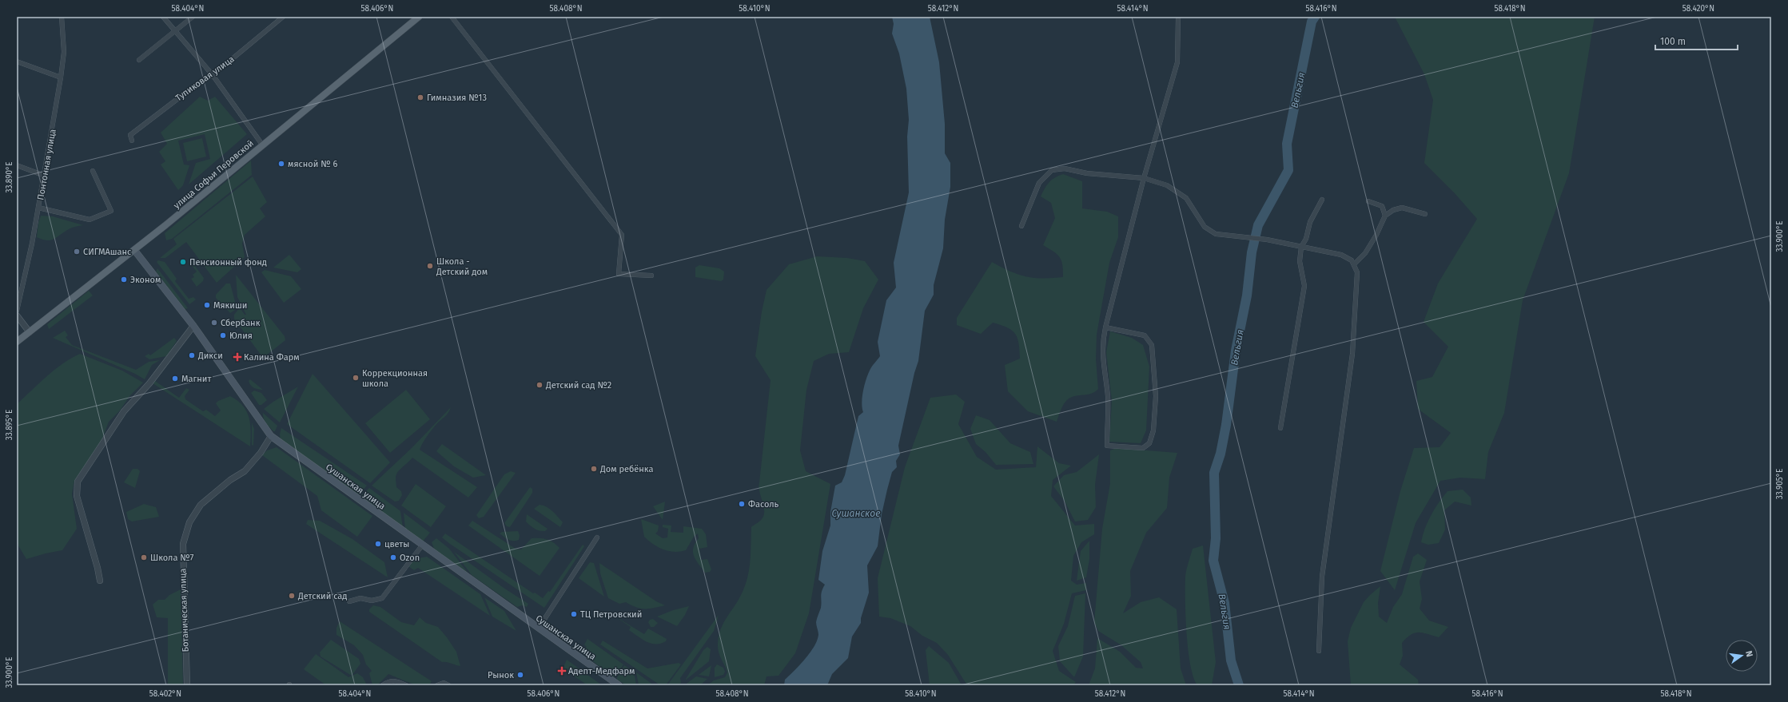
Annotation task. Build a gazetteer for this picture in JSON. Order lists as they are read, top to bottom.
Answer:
{
  "streets": {
    "main road": ["улица Софьи Перовской", "Сушанская улица"],
    "street": ["Тупиковая улица", "Понтонная улица", "Ботаническая улица"]
  },
  "crossings": [
    ["улица Софьи Перовской", "Сушанская улица"],
    ["Сушанская улица", "Ботаническая улица"]
  ],
  "water": ["Вельгия", "Сушанское"],
  "places": {
    "other": [
      "Гимназия №13",
      "мясной № 6",
      "СИГМАшанс",
      "Пенсионный фонд",
      "Школа - Детский дом",
      "Эконом",
      "Мякиши",
      "Сбербанк",
      "Юлия",
      "Дикси",
      "Коррекционная школа",
      "Магнит",
      "Детский сад №2",
      "Дом ребёнка",
      "Фасоль",
      "цветы",
      "Школа №7",
      "Ozon",
      "Детский сад",
      "ТЦ Петровский",
      "Рынок"
    ],
    "health": ["Калина Фарм", "Адепт-Медфарм"]
  },
  "scale_bar": "100 m",
  "north": "right",
  "coordinates": [
    "58.404°N",
    "58.406°N",
    "58.408°N",
    "58.410°N",
    "58.412°N",
    "58.414°N",
    "58.416°N",
    "58.418°N",
    "58.420°N",
    "33.890°E",
    "33.900°E",
    "33.895°E",
    "33.905°E",
    "58.402°N"
  ]
}
